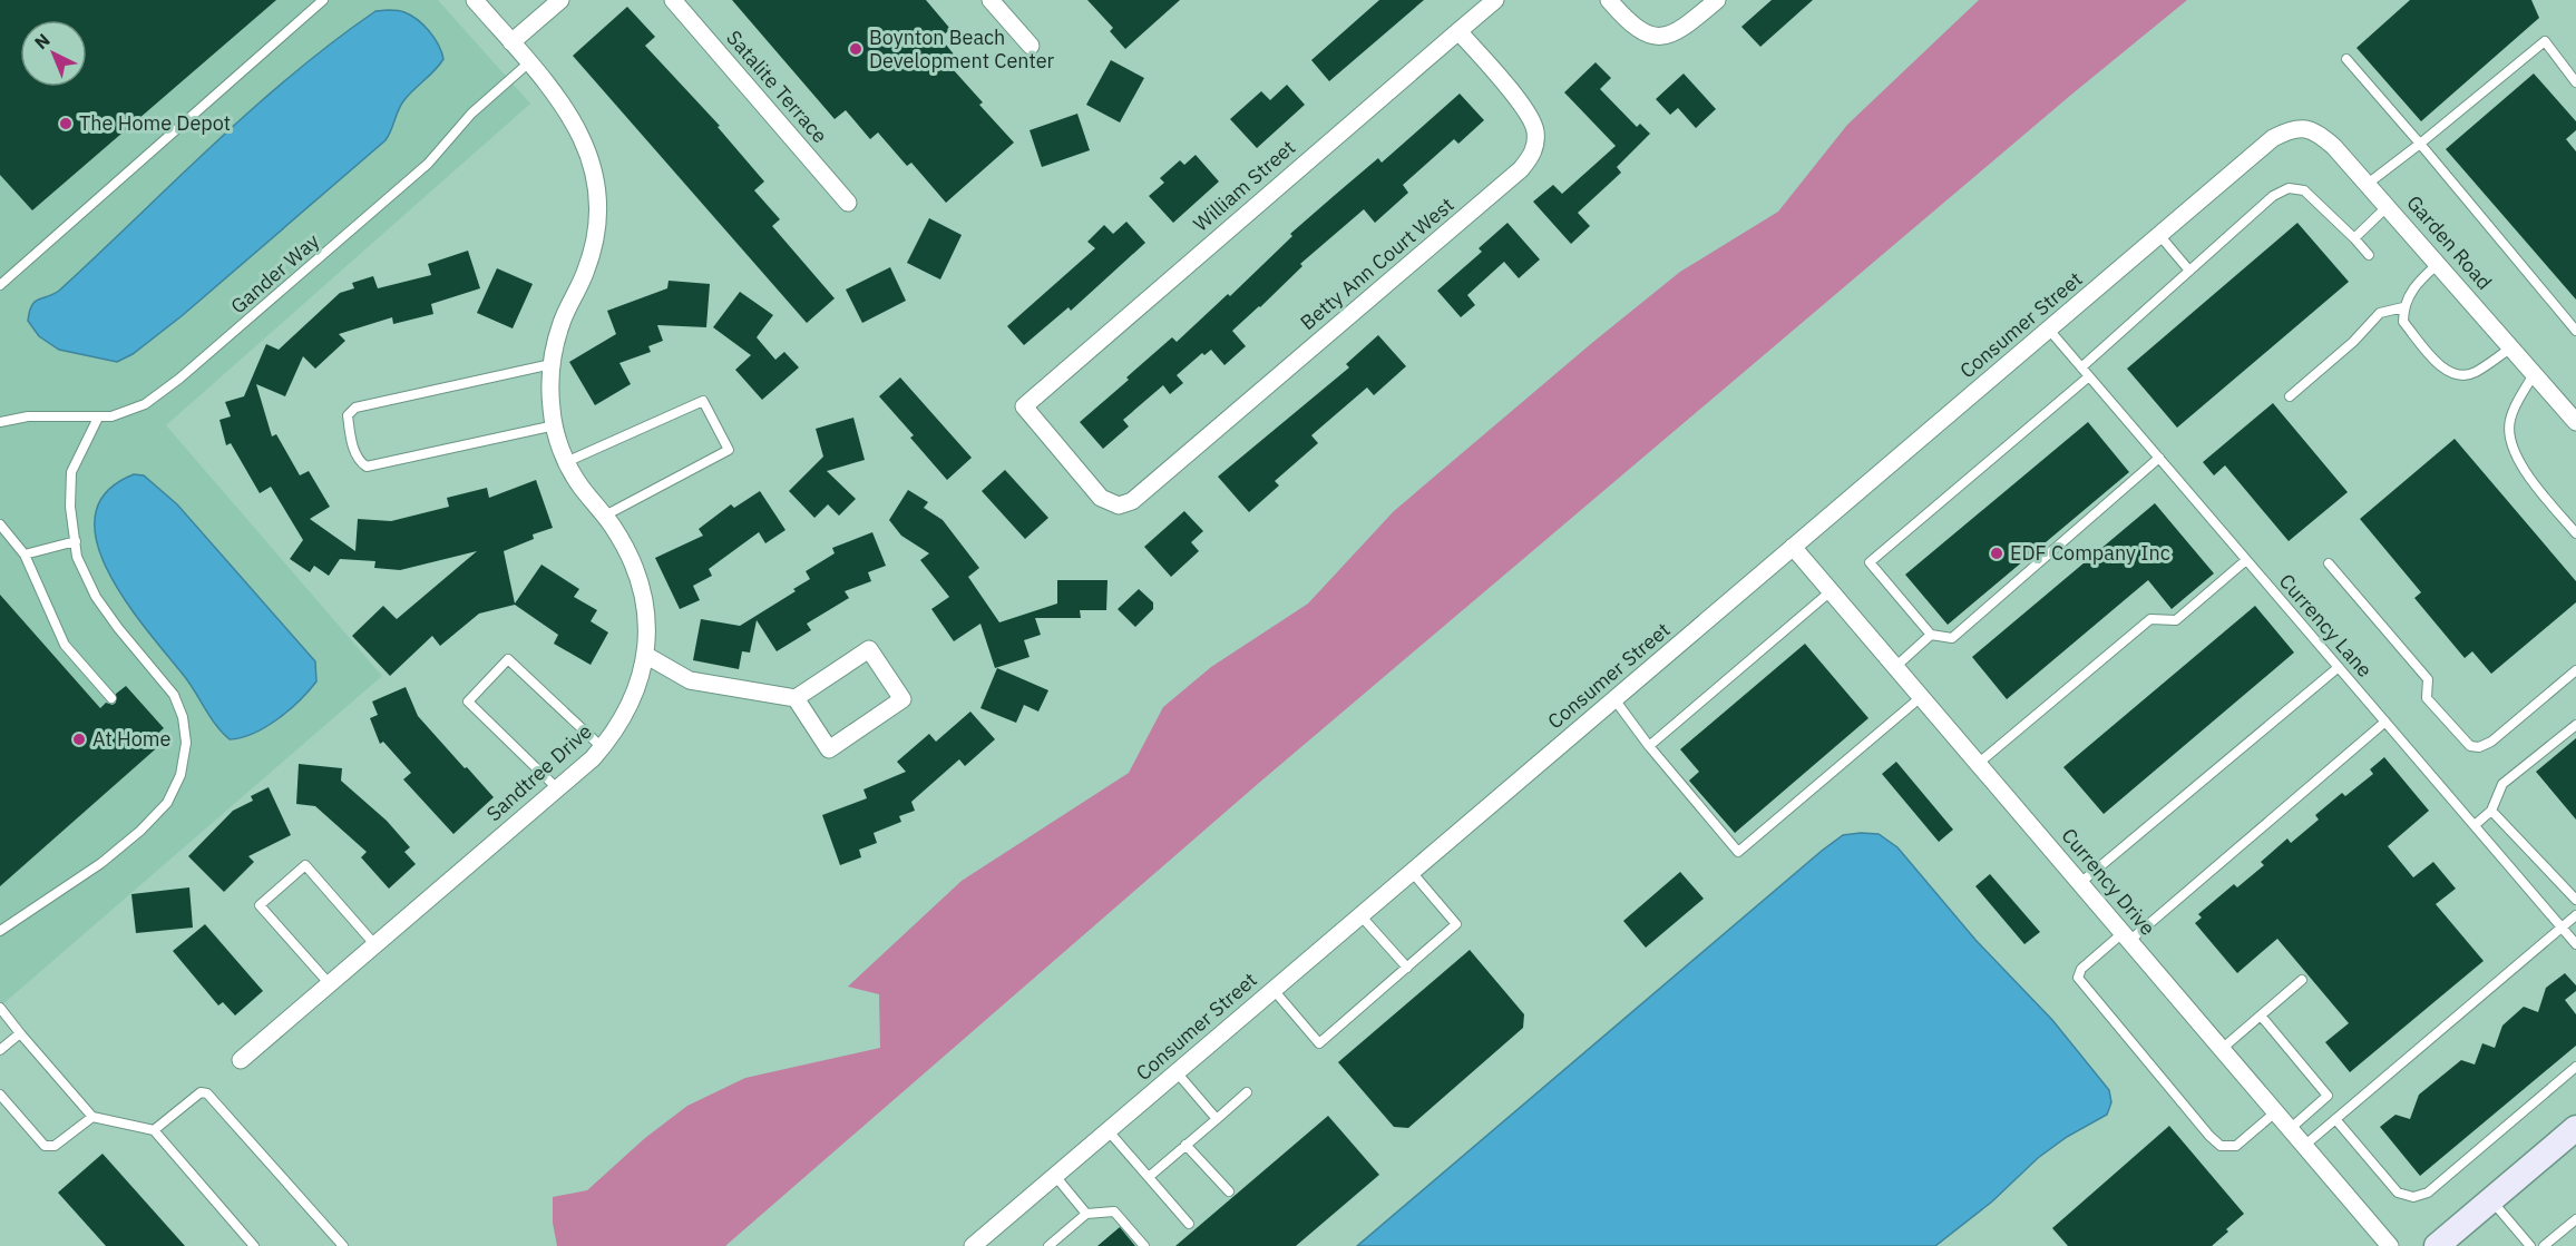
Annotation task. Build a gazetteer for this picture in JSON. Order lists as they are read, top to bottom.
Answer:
{
  "streets": {
    "street": [
      "Satalite Terrace",
      "William Street",
      "Garden Road",
      "Betty Ann Court West",
      "Consumer Street",
      "Sandtree Drive",
      "Currency Drive"
    ],
    "lane": ["Gander Way", "Currency Lane"]
  },
  "crossings": [
    ["William Street", "Betty Ann Court West"],
    ["Garden Road", "Consumer Street"],
    ["Gander Way", "Sandtree Drive"],
    ["Consumer Street", "Currency Lane"],
    ["Consumer Street", "Currency Drive"]
  ],
  "places": [
    "Boynton Beach Development Center",
    "The Home Depot",
    "EDF Company Inc",
    "At Home"
  ],
  "north": "top left"
}
